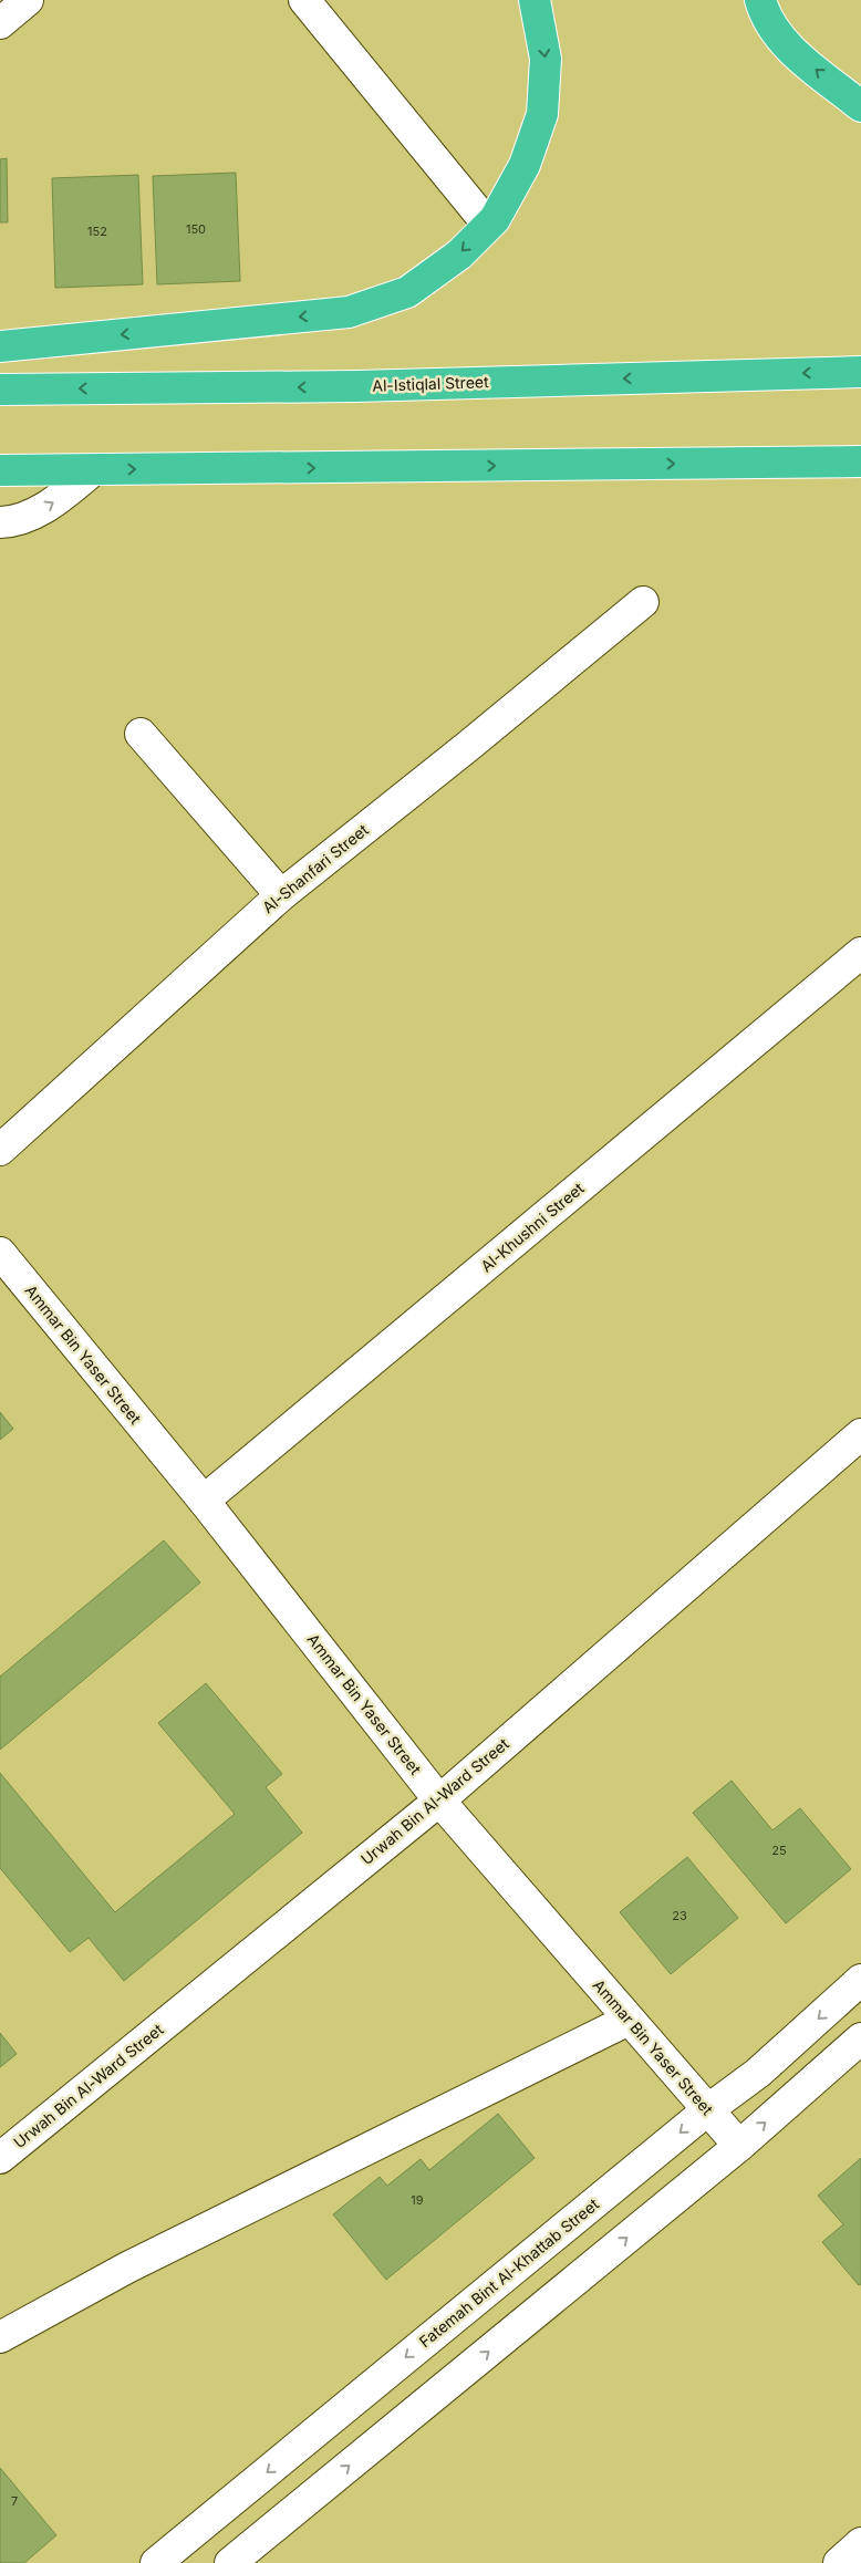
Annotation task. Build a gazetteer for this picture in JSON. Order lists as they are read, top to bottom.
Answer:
{
  "streets": {
    "highway": ["Al-Istiqlal Street"],
    "street": [
      "Al-Shanfari Street",
      "Al-Khushni Street",
      "Ammar Bin Yaser Street",
      "Urwah Bin Al-Ward Street",
      "Fatemah Bint Al-Khattab Street"
    ]
  },
  "crossings": [
    ["Al-Khushni Street", "Ammar Bin Yaser Street"],
    ["Ammar Bin Yaser Street", "Urwah Bin Al-Ward Street"],
    ["Ammar Bin Yaser Street", "Fatemah Bint Al-Khattab Street"]
  ],
  "house_numbers": [
    "150",
    "152",
    "25",
    "23",
    "19",
    "7"
  ]
}
